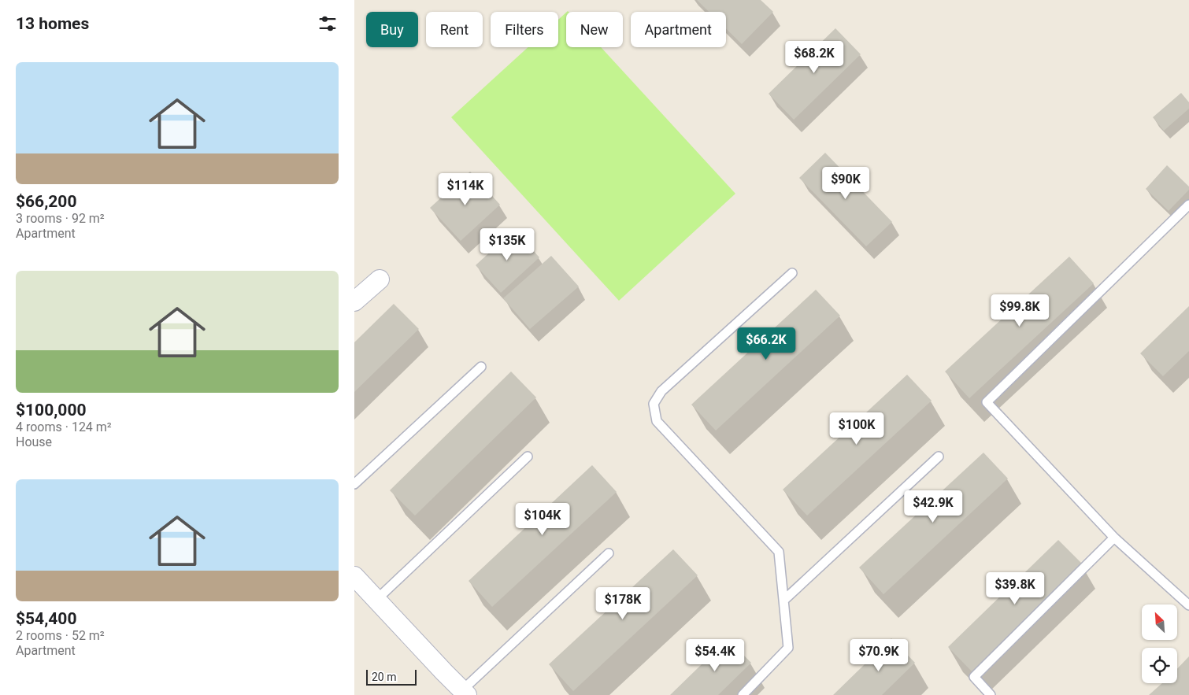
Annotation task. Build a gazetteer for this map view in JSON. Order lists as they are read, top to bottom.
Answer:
{
  "scale_bar": "20 m",
  "north": "top left",
  "page": {
    "heading": "13 homes",
    "chip": [
      "Buy",
      "Rent",
      "Filters",
      "New",
      "Apartment"
    ],
    "price": [
      "$68.2K",
      "$90K",
      "$114K",
      "$135K",
      "$99.8K",
      "$66.2K",
      "$100K",
      "$42.9K",
      "$104K",
      "$39.8K",
      "$178K",
      "$54.4K",
      "$70.9K"
    ],
    "list": [
      {
        "name": "$66,200",
        "note": "3 rooms · 92 m² · Apartment"
      },
      {
        "name": "$100,000",
        "note": "4 rooms · 124 m² · House"
      },
      {
        "name": "$54,400",
        "note": "2 rooms · 52 m² · Apartment"
      }
    ],
    "scale": "20 m"
  }
}
